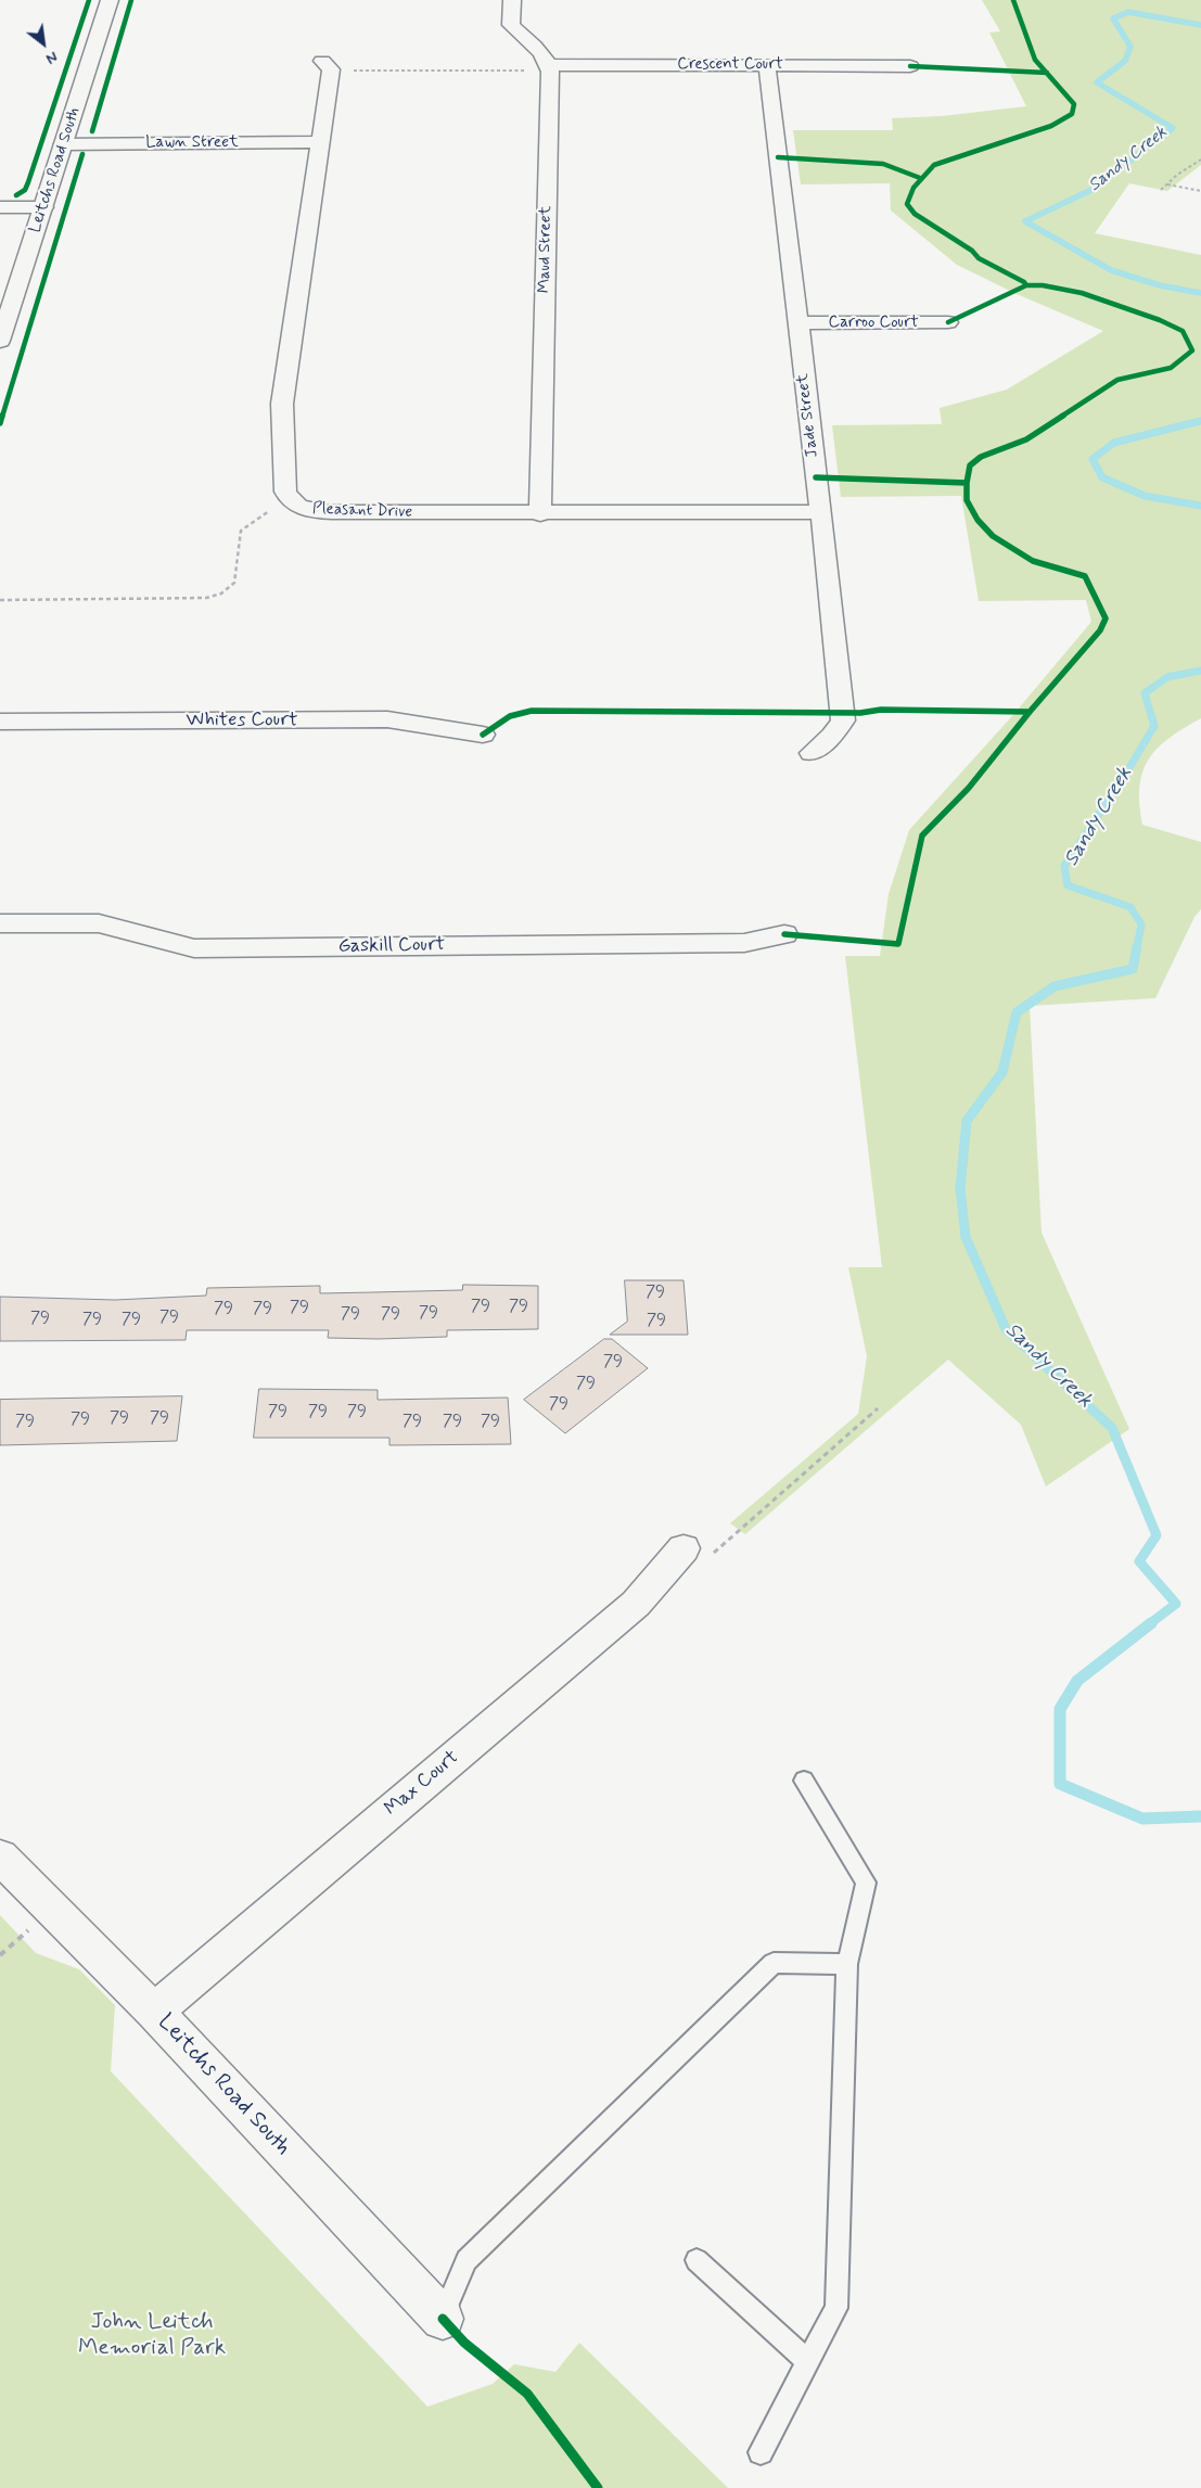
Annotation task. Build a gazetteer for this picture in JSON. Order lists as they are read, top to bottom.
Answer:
{
  "streets": {
    "street": [
      "Crescent Court",
      "Lawn Street",
      "Leitchs Road South",
      "Maud Street",
      "Carroo Court",
      "Jade Street",
      "Pleasant Drive",
      "Whites Court",
      "Gaskill Court",
      "Max Court"
    ]
  },
  "crossings": [
    ["Crescent Court", "Maud Street"],
    ["Crescent Court", "Jade Street"],
    ["Lawn Street", "Leitchs Road South"],
    ["Lawn Street", "Pleasant Drive"],
    ["Leitchs Road South", "Max Court"],
    ["Maud Street", "Pleasant Drive"],
    ["Carroo Court", "Jade Street"],
    ["Jade Street", "Pleasant Drive"]
  ],
  "water": ["Sandy Creek"],
  "parks": ["John Leitch Memorial Park"],
  "house_numbers": [
    "79",
    "79",
    "79",
    "79",
    "79",
    "79",
    "79",
    "79",
    "79",
    "79",
    "79",
    "79",
    "79",
    "79",
    "79",
    "79",
    "79",
    "79",
    "79",
    "79",
    "79",
    "79",
    "79",
    "79",
    "79",
    "79",
    "79"
  ],
  "north": "bottom right"
}
